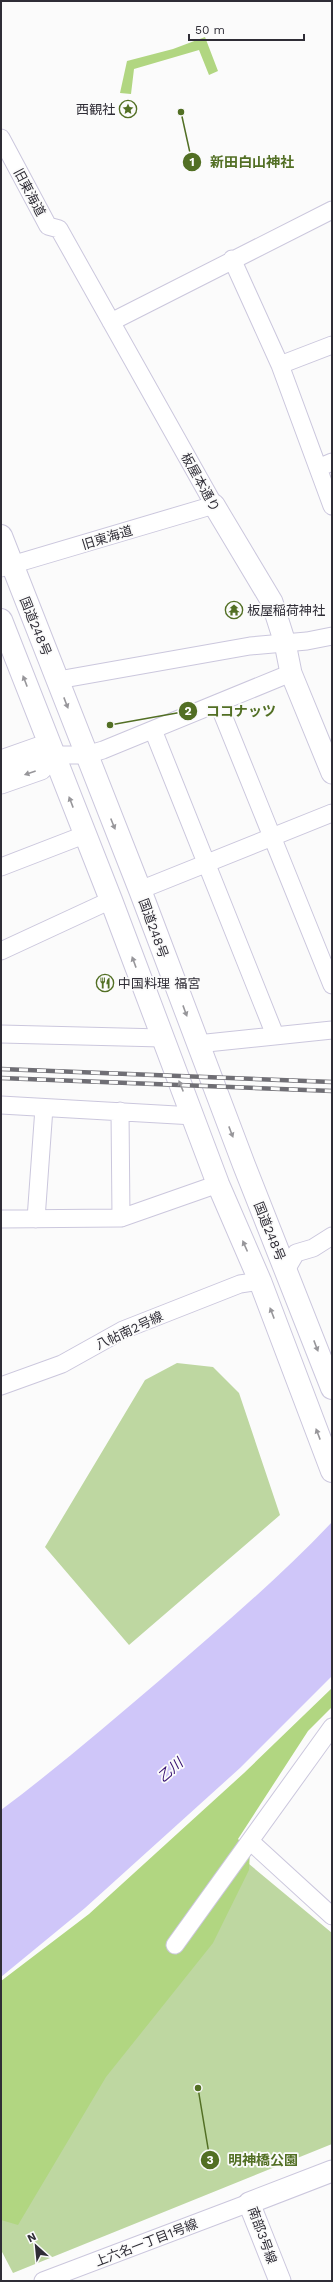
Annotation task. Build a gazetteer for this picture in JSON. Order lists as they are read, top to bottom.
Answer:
{
  "streets": {
    "highway": ["国道248号"],
    "street": [
      "旧東海道",
      "板屋本通り",
      "八帖南2号線",
      "南部3号線",
      "上六名一丁目1号線"
    ]
  },
  "crossings": [
    ["旧東海道", "板屋本通り"],
    ["旧東海道", "国道248号"],
    ["南部3号線", "上六名一丁目1号線"]
  ],
  "water": ["乙川"],
  "places": {
    "place": ["西観社"],
    "other": ["新田白山神社", "ココナッツ", "明神橋公園"],
    "temple": ["板屋稲荷神社"],
    "restaurant": ["中国料理 福宮"]
  },
  "scale_bar": "50 m",
  "north": "top left"
}
